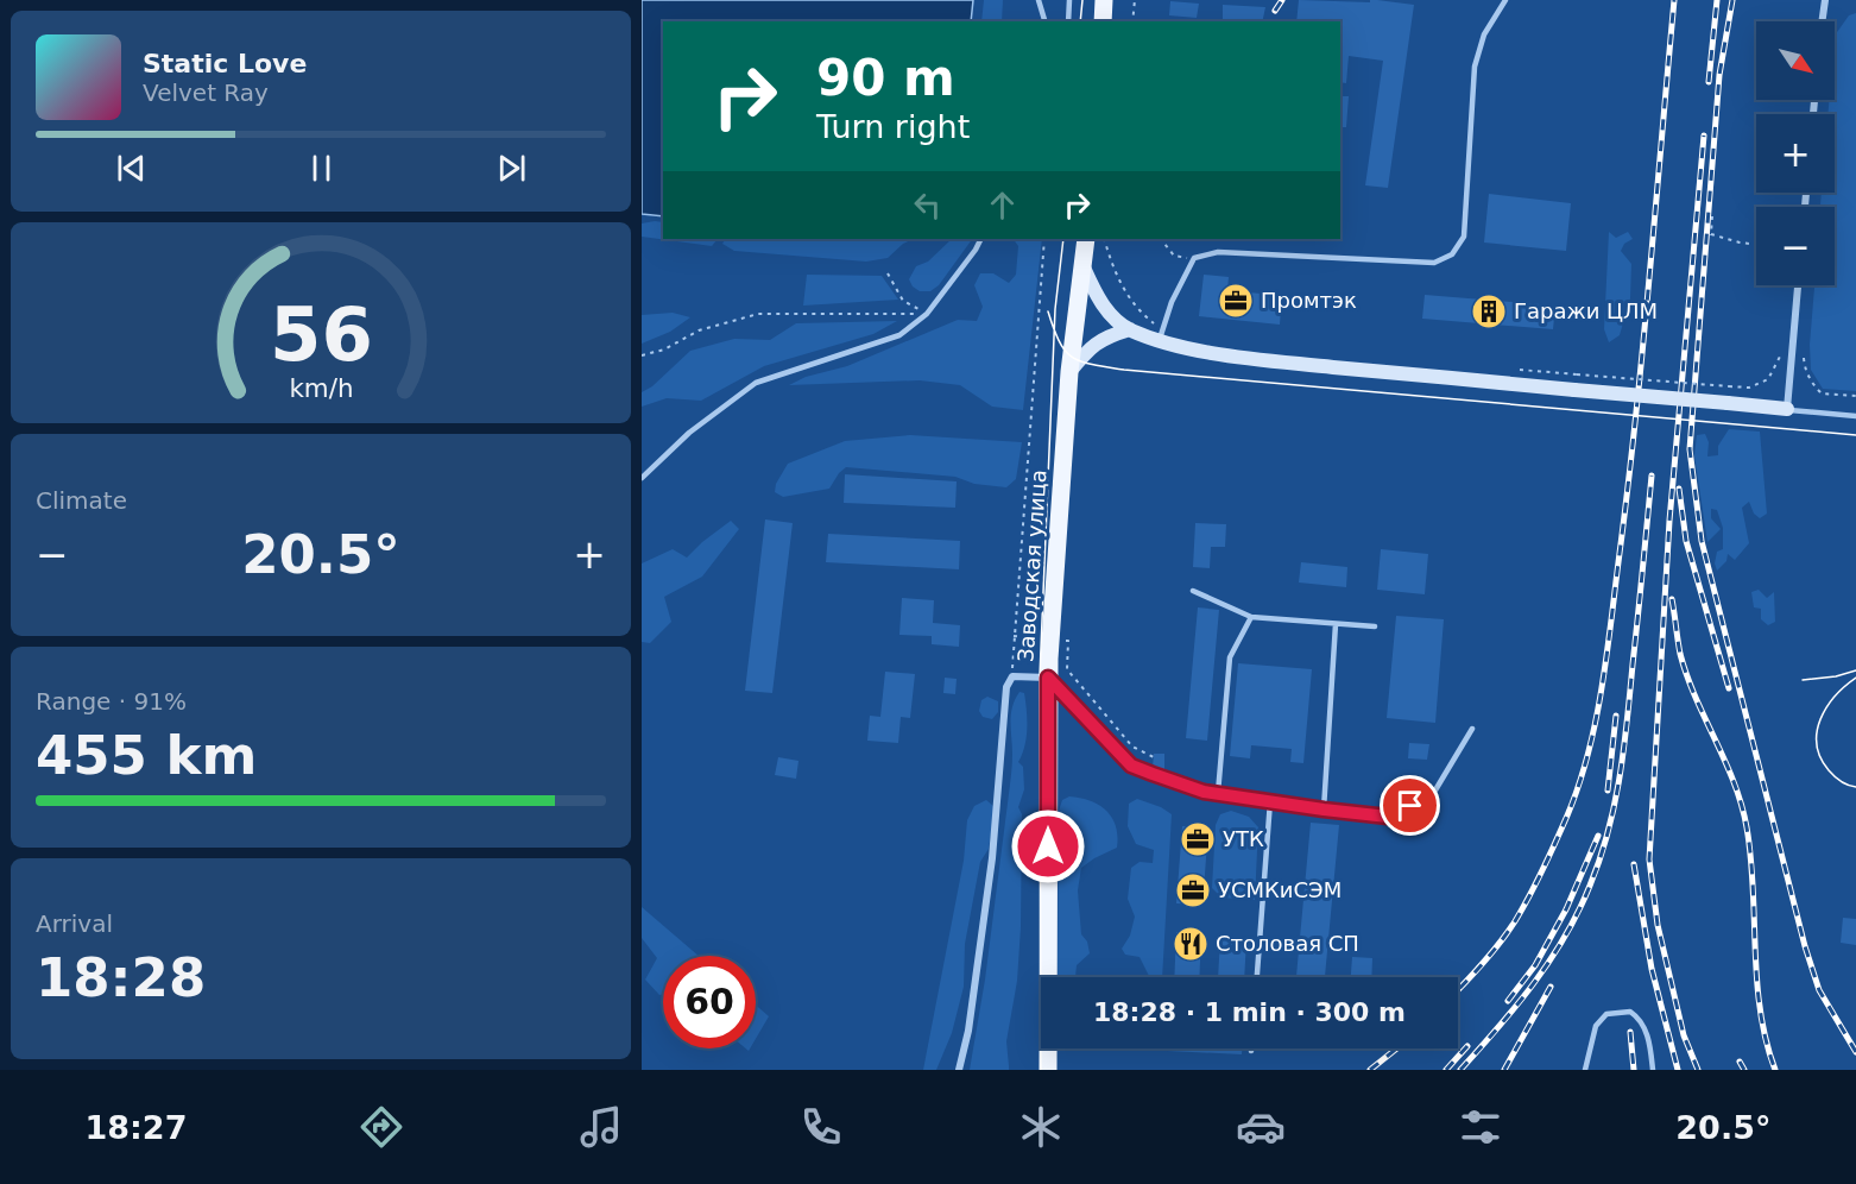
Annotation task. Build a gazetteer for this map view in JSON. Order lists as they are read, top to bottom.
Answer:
{
  "streets": {
    "main road": ["Заводская улица"]
  },
  "places": {
    "office": ["Промтэк", "УТК", "УСМКиСЭМ"],
    "building": ["Гаражи ЦЛМ"],
    "restaurant": ["Столовая СП"]
  },
  "north": "bottom right",
  "page": {
    "map_buttons": ["+", "−"],
    "turn": ["90 m", "Turn right"],
    "song": ["Static Love", "Velvet Ray"],
    "tile": [
      "Climate",
      ["Range · 91%", "455 km"],
      ["Arrival", "18:28"]
    ],
    "heat": ["−", "20.5°", "+"],
    "limit": "60",
    "trip": "18:28 · 1 min · 300 m",
    "tabs": ["18:27", "20.5°"],
    "gauge": ["56", "km/h"]
  }
}
